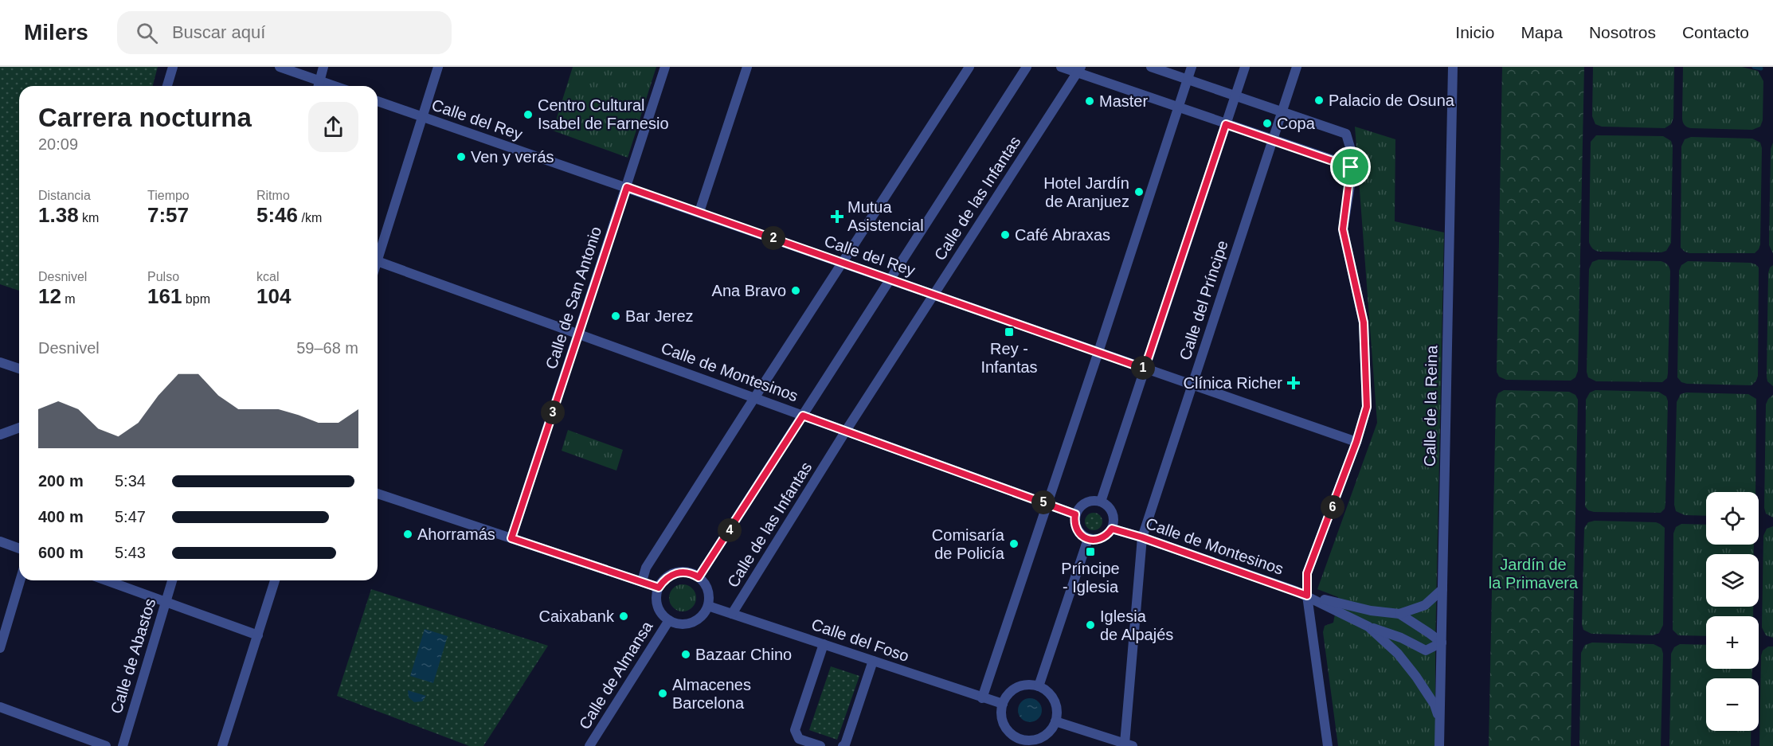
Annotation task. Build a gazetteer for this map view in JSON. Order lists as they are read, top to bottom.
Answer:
{
  "streets": {
    "street": [
      "Calle del Rey",
      "Calle de las Infantas",
      "Calle de San Antonio",
      "Calle del Príncipe",
      "Calle de Montesinos",
      "Calle de la Reina",
      "Calle del Foso",
      "Calle de Abastos",
      "Calle de Almansa"
    ]
  },
  "crossings": [
    ["Calle del Rey", "Calle de las Infantas"],
    ["Calle del Rey", "Calle de San Antonio"],
    ["Calle del Rey", "Calle del Príncipe"],
    ["Calle de las Infantas", "Calle de Montesinos"],
    ["Calle de las Infantas", "Calle del Foso"],
    ["Calle de las Infantas", "Calle de Almansa"],
    ["Calle de San Antonio", "Calle de Montesinos"],
    ["Calle del Príncipe", "Calle de Montesinos"],
    ["Calle de Montesinos", "Calle de la Reina"],
    ["Calle del Foso", "Calle de Almansa"]
  ],
  "parks": ["Jardín de la Primavera"],
  "places": {
    "other": [
      "Palacio de Osuna",
      "Master",
      "Centro Cultural Isabel de Farnesio",
      "Copa",
      "Ven y verás",
      "Hotel Jardín de Aranjuez",
      "Café Abraxas",
      "Ana Bravo",
      "Bar Jerez",
      "Ahorramás",
      "Comisaría de Policía",
      "Caixabank",
      "Iglesia de Alpajés",
      "Bazaar Chino",
      "Almacenes Barcelona"
    ],
    "health": ["Mutua Asistencial", "Clínica Richer"],
    "transit": ["Rey - Infantas", "Príncipe - Iglesia"]
  },
  "page": {
    "header": "Milers",
    "search": "Buscar aquí",
    "nav": [
      "Inicio",
      "Mapa",
      "Nosotros",
      "Contacto"
    ],
    "heading": ["Carrera nocturna", "20:09"],
    "stats": [
      ["Distancia", "1.38 km"],
      ["Tiempo", "7:57"],
      ["Ritmo", "5:46 /km"],
      ["Desnivel", "12 m"],
      ["Pulso", "161 bpm"],
      ["kcal", "104"]
    ],
    "pins": [
      "2",
      "1",
      "3",
      "5",
      "6",
      "4"
    ],
    "chart": ["Desnivel", "59–68 m"],
    "list": [
      {
        "name": "200 m",
        "note": "5:34"
      },
      {
        "name": "400 m",
        "note": "5:47"
      },
      {
        "name": "600 m",
        "note": "5:43"
      }
    ],
    "map_buttons": ["+", "−"]
  }
}
